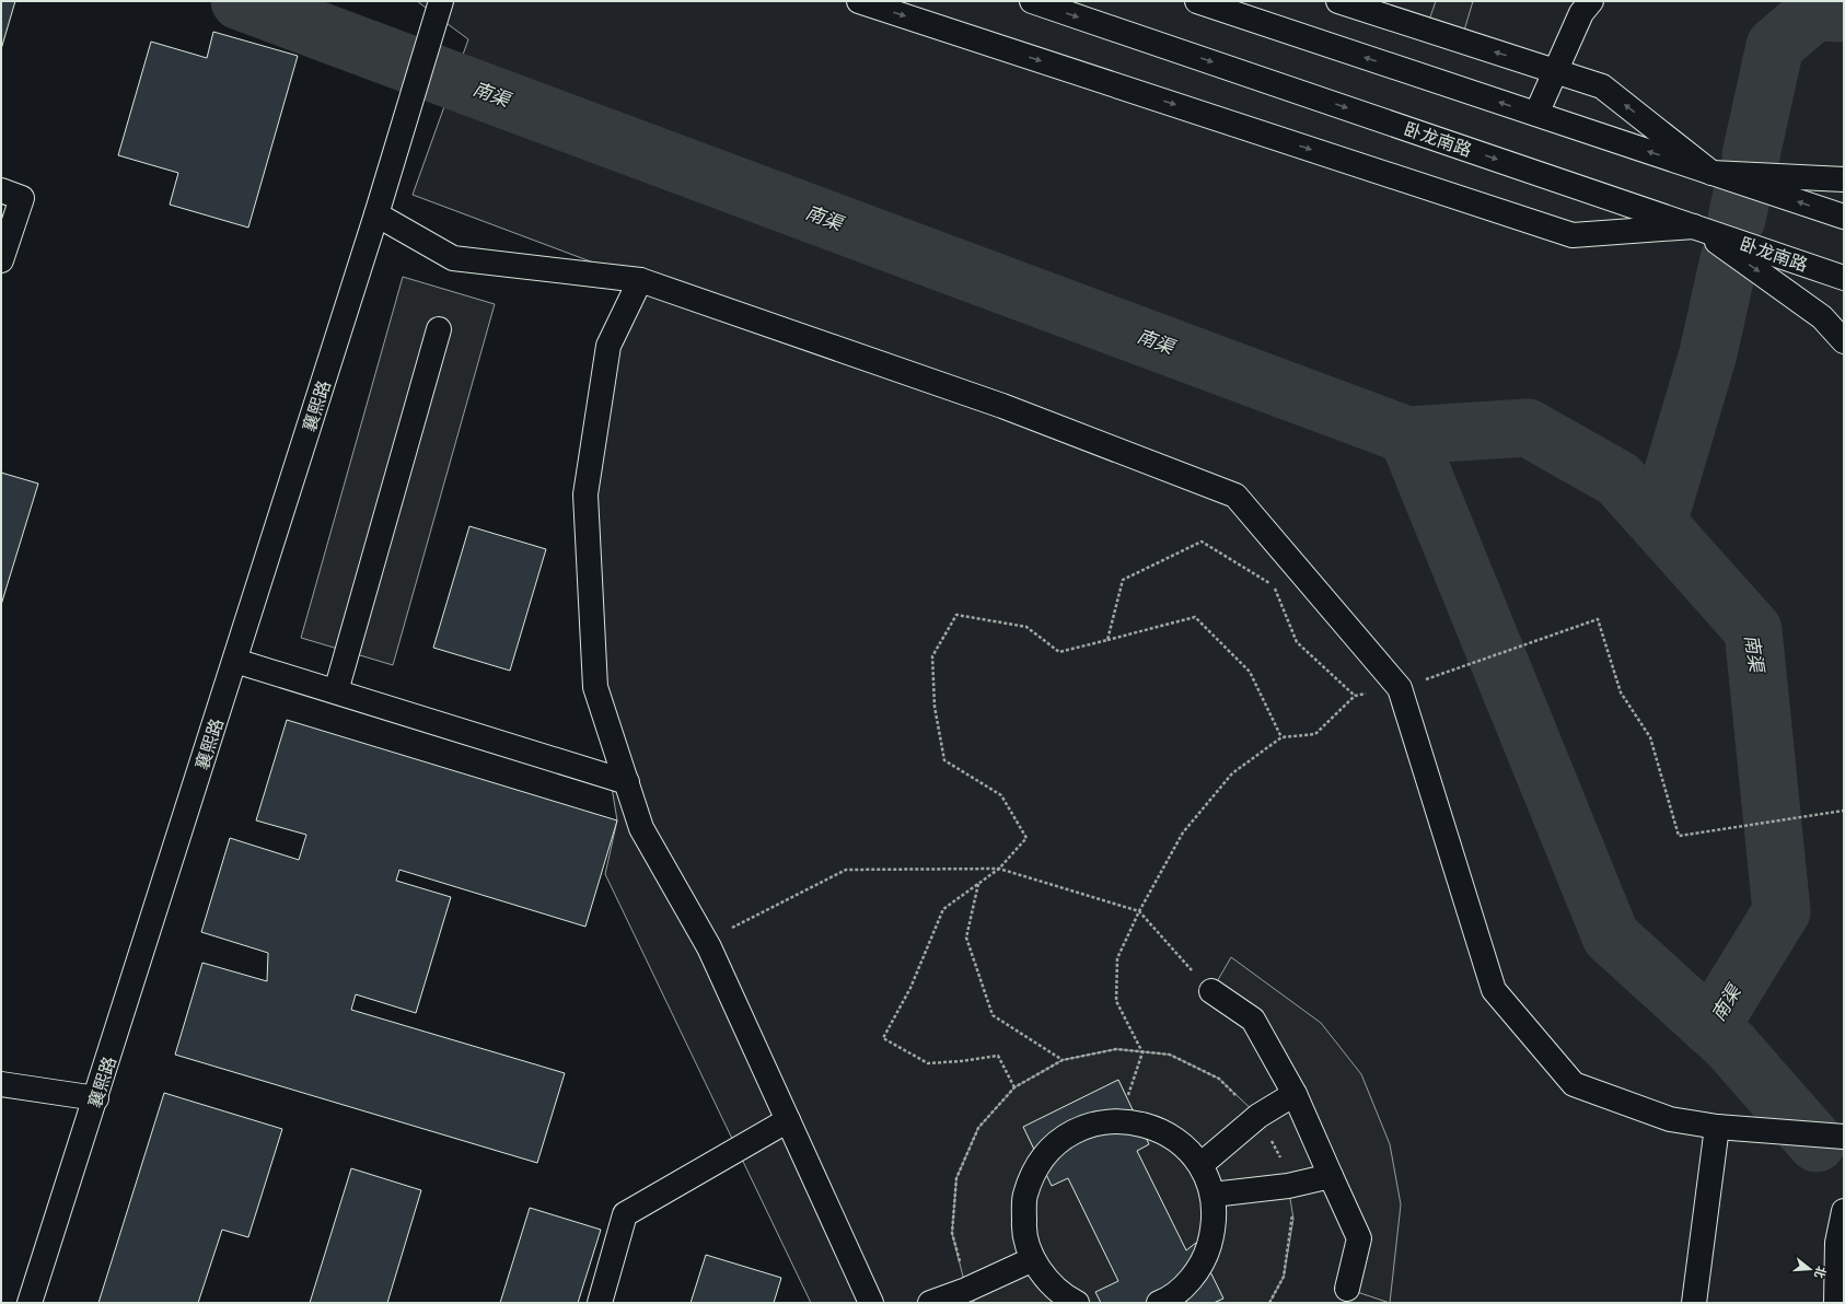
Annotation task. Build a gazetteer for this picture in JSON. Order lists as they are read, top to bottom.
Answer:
{
  "streets": {
    "main road": ["卧龙南路", "襄熙路"]
  },
  "water": ["南渠"],
  "north": "right"
}
